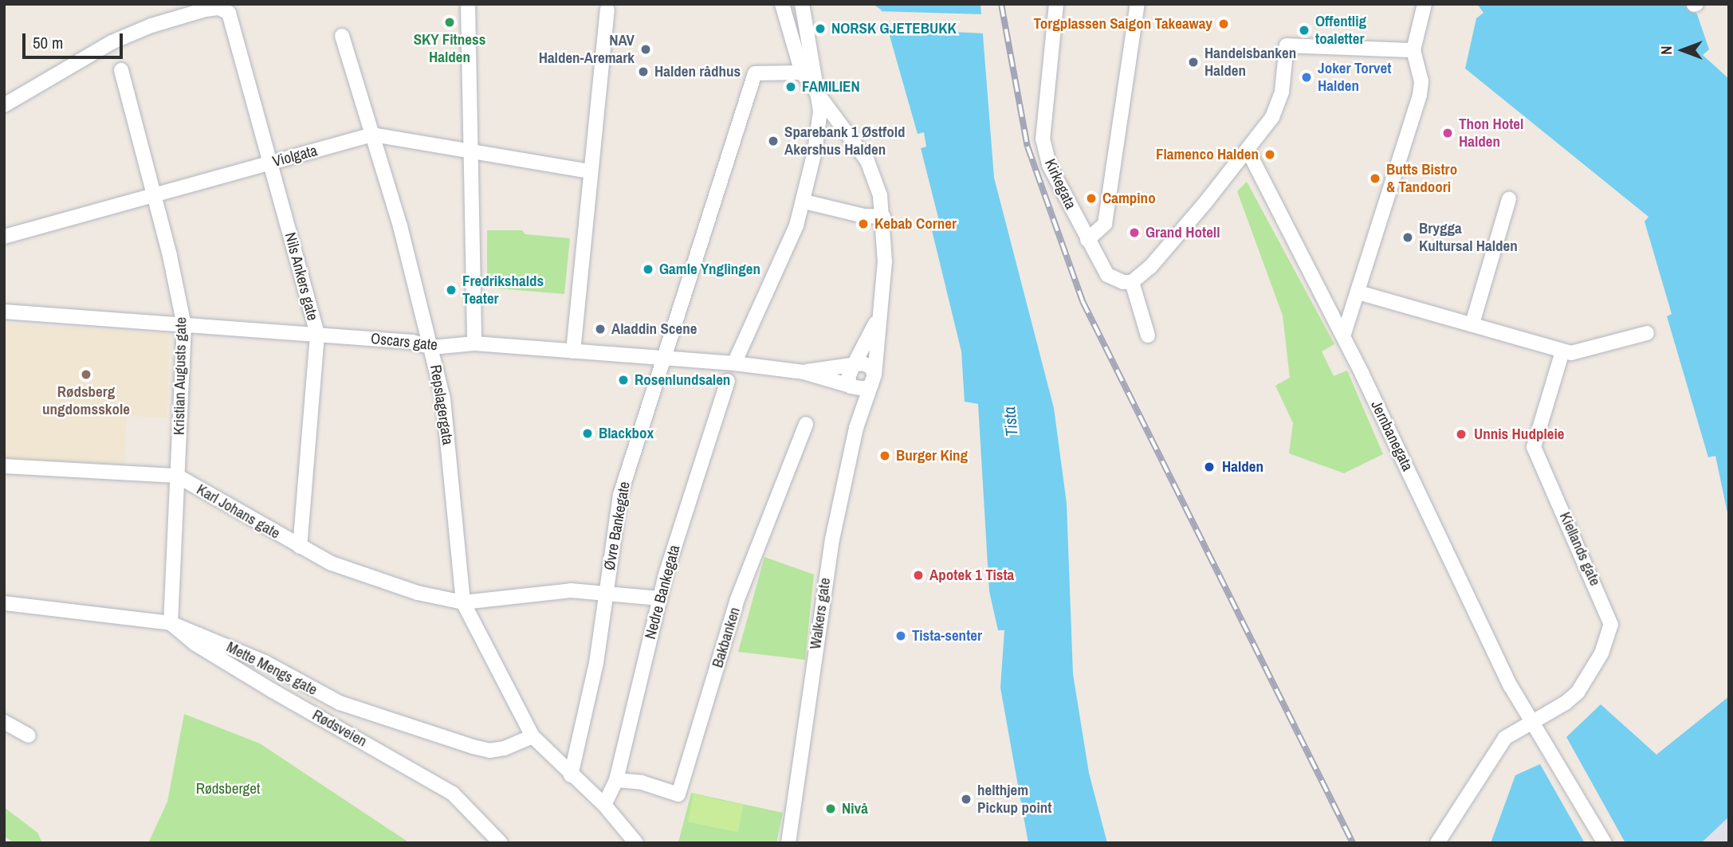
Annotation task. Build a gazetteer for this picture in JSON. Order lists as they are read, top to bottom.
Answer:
{
  "streets": {
    "street": [
      "Violgata",
      "Kirkegata",
      "Nils Ankers gate",
      "Oscars gate",
      "Kristian Augusts gate",
      "Repslagergata",
      "Jernbanegata",
      "Karl Johans gate",
      "Øvre Bankegate",
      "Kiellands gate",
      "Nedre Bankegata",
      "Walkers gate",
      "Bakbanken",
      "Mette Mengs gate",
      "Rødsveien"
    ]
  },
  "crossings": [
    ["Violgata", "Nils Ankers gate"],
    ["Violgata", "Kristian Augusts gate"],
    ["Violgata", "Repslagergata"],
    ["Nils Ankers gate", "Oscars gate"],
    ["Nils Ankers gate", "Karl Johans gate"],
    ["Oscars gate", "Kristian Augusts gate"],
    ["Oscars gate", "Repslagergata"],
    ["Oscars gate", "Øvre Bankegate"],
    ["Oscars gate", "Walkers gate"],
    ["Kristian Augusts gate", "Karl Johans gate"],
    ["Kristian Augusts gate", "Mette Mengs gate"],
    ["Kristian Augusts gate", "Rødsveien"],
    ["Repslagergata", "Karl Johans gate"],
    ["Repslagergata", "Øvre Bankegate"],
    ["Repslagergata", "Nedre Bankegata"],
    ["Repslagergata", "Mette Mengs gate"],
    ["Jernbanegata", "Kiellands gate"],
    ["Nedre Bankegata", "Bakbanken"],
    ["Mette Mengs gate", "Rødsveien"]
  ],
  "water": ["Tista"],
  "parks": ["Rødsberget"],
  "places": [
    "SKY Fitness Halden",
    "Torgplassen Saigon Takeaway",
    "NORSK GJETEBUKK",
    "Offentlig toaletter",
    "NAV Halden-Aremark",
    "Handelsbanken Halden",
    "Halden rådhus",
    "Joker Torvet Halden",
    "FAMILIEN",
    "Thon Hotel Halden",
    "Sparebank 1 Østfold Akershus Halden",
    "Flamenco Halden",
    "Butts Bistro & Tandoori",
    "Campino",
    "Kebab Corner",
    "Grand Hotell",
    "Brygga Kultursal Halden",
    "Gamle Ynglingen",
    "Fredrikshalds Teater",
    "Aladdin Scene",
    "Rødsberg ungdomsskole",
    "Rosenlundsalen",
    "Blackbox",
    "Unnis Hudpleie",
    "Burger King",
    "Halden",
    "Apotek 1 Tista",
    "Tista-senter",
    "helthjem Pickup point",
    "Nivå"
  ],
  "scale_bar": "50 m",
  "north": "left"
}
